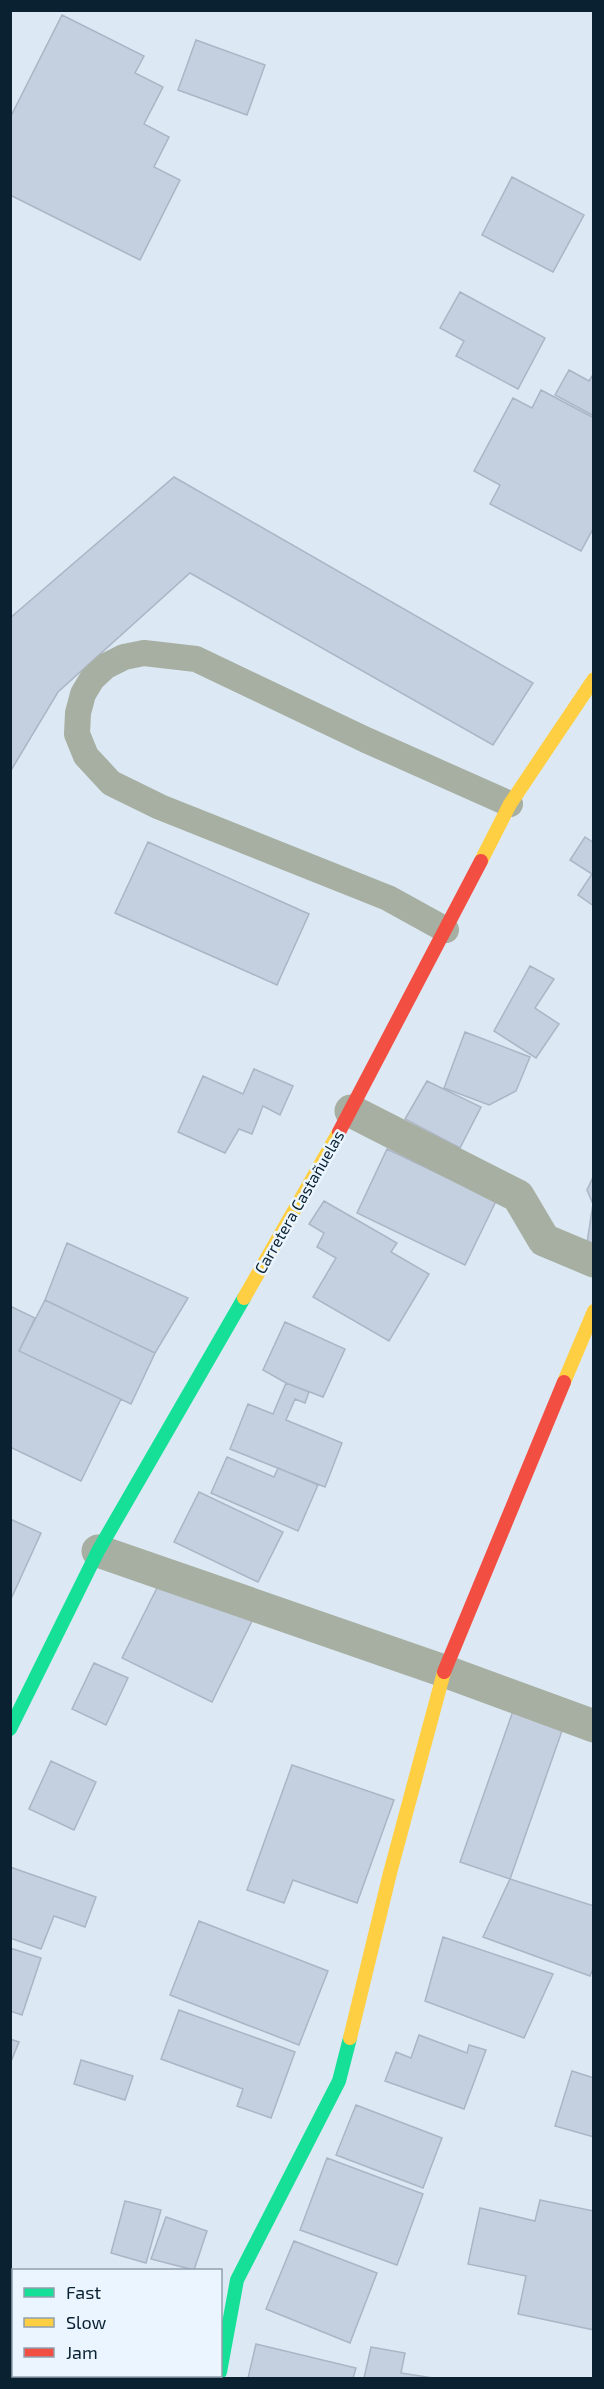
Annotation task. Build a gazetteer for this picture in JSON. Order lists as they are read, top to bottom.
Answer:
{
  "streets": {
    "street": ["Carretera Castañuelas"]
  },
  "legend": ["Fast", "Slow", "Jam"]
}
